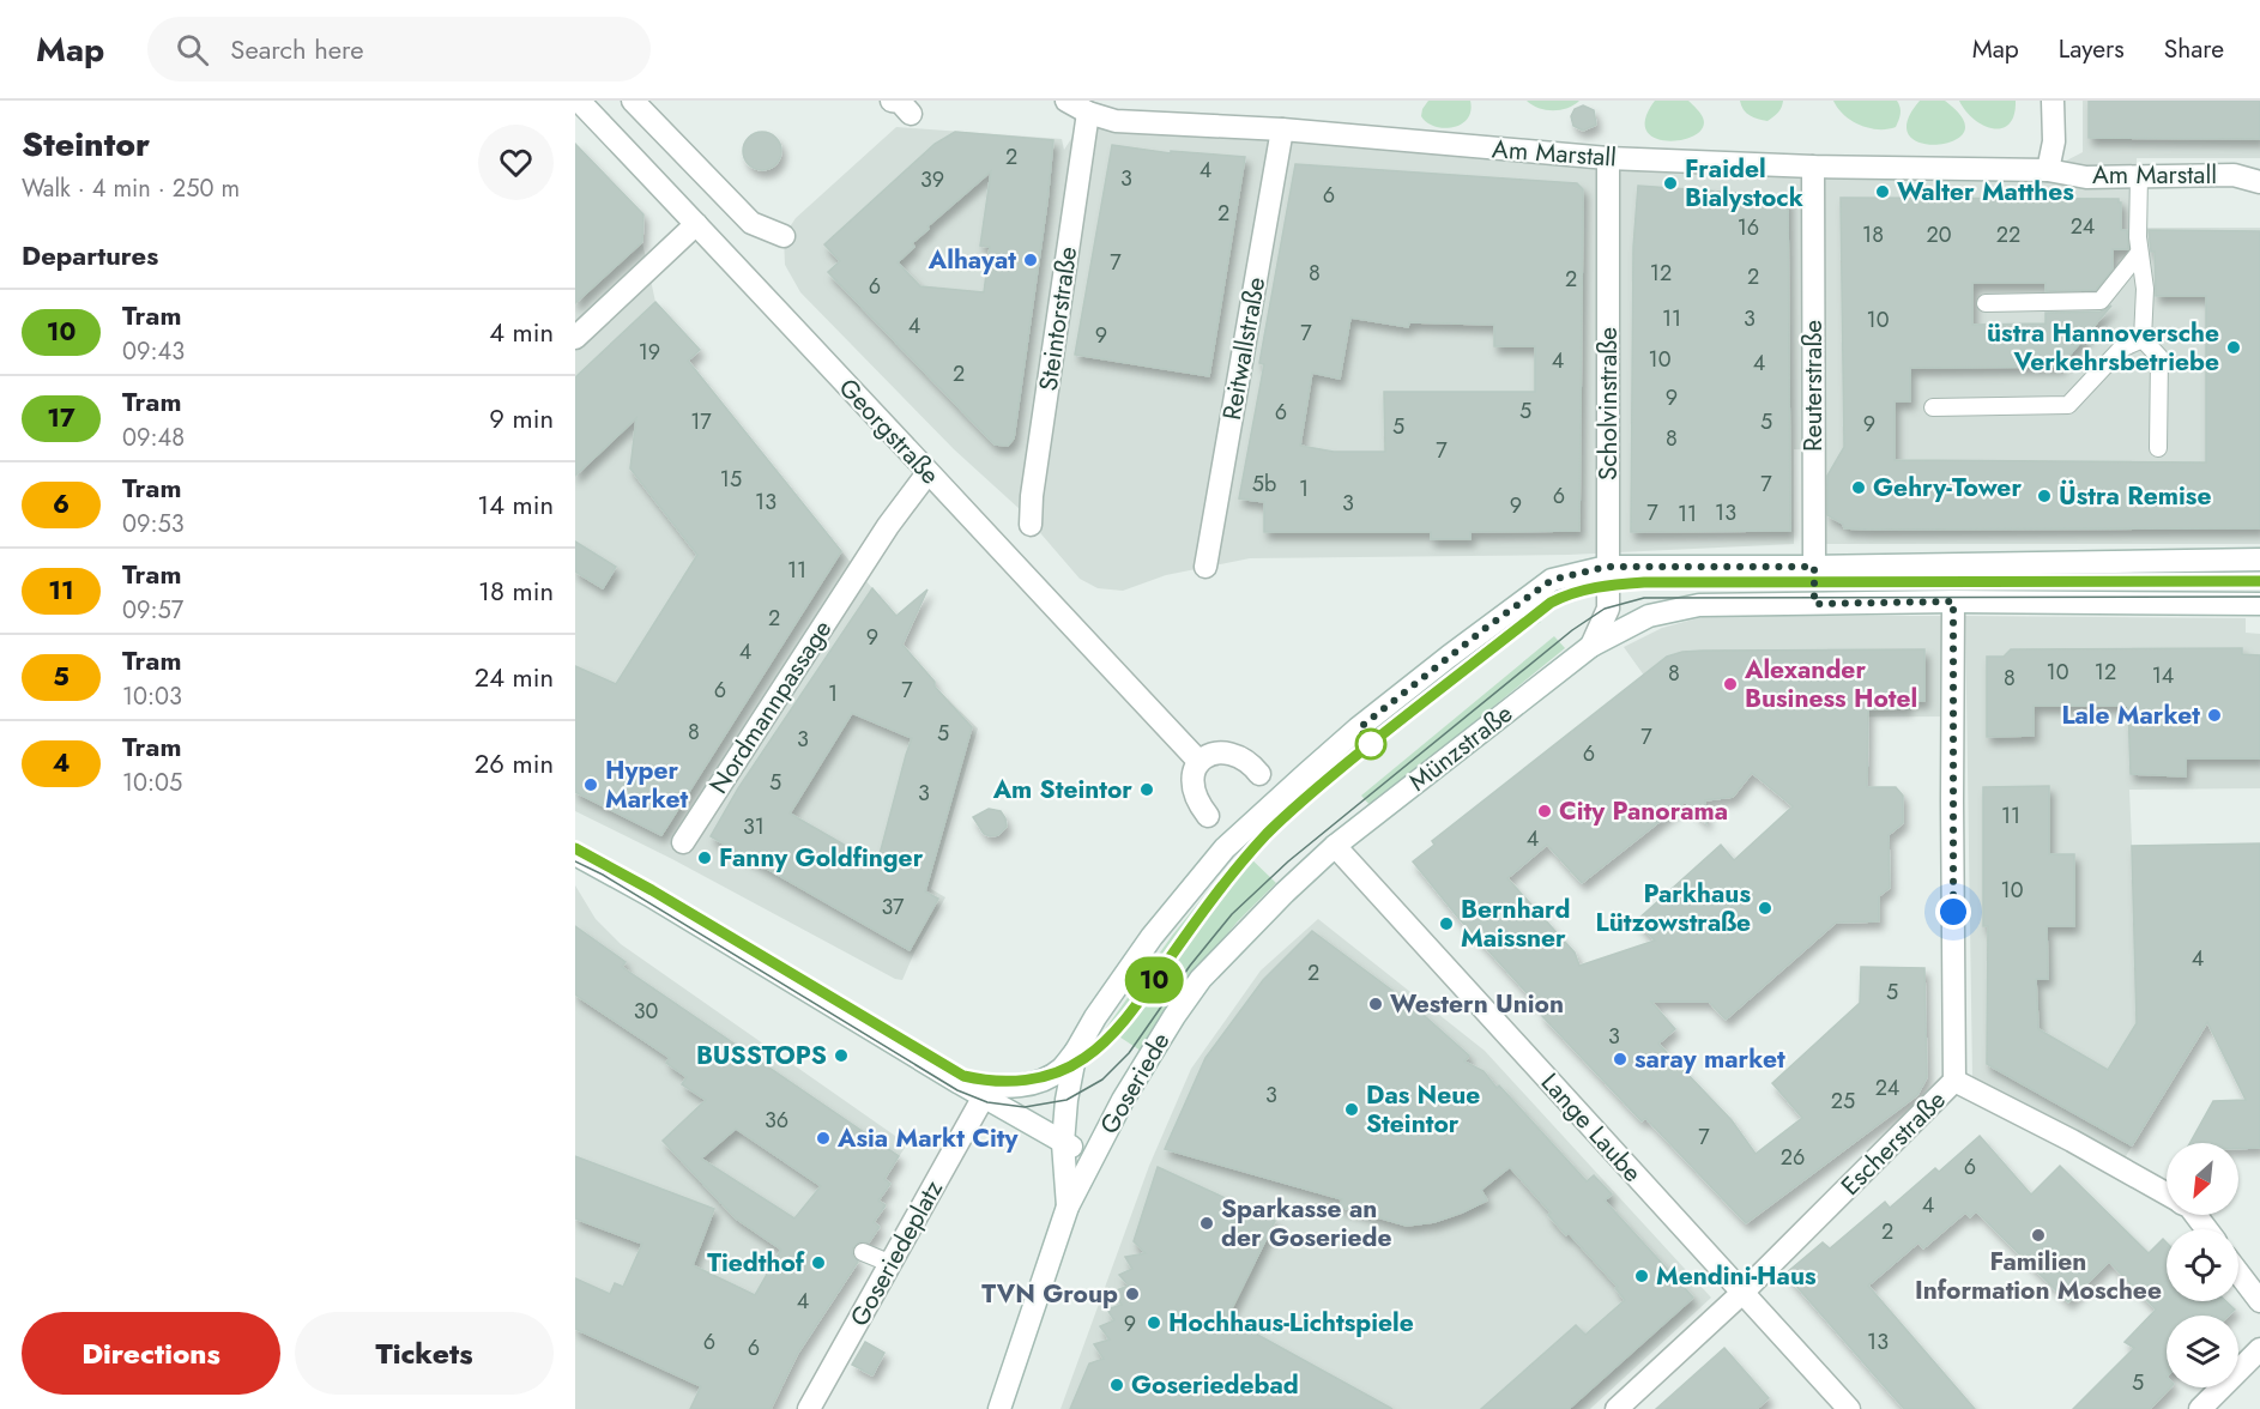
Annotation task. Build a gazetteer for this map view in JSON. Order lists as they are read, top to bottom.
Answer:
{
  "streets": {
    "street": [
      "Am Marstall",
      "Steintorstraße",
      "Reitwallstraße",
      "Reuterstraße",
      "Scholvinstraße",
      "Georgstraße",
      "Nordmannpassage",
      "Münzstraße",
      "Goseriede",
      "Lange Laube",
      "Escherstraße",
      "Goseriedeplatz"
    ]
  },
  "crossings": [
    ["Am Marstall", "Steintorstraße"],
    ["Am Marstall", "Reitwallstraße"],
    ["Am Marstall", "Reuterstraße"],
    ["Am Marstall", "Scholvinstraße"],
    ["Reuterstraße", "Münzstraße"],
    ["Scholvinstraße", "Münzstraße"],
    ["Scholvinstraße", "Goseriede"],
    ["Georgstraße", "Nordmannpassage"],
    ["Münzstraße", "Goseriede"],
    ["Münzstraße", "Lange Laube"],
    ["Goseriede", "Lange Laube"],
    ["Lange Laube", "Escherstraße"]
  ],
  "places": [
    "Fraidel Bialystock",
    "Walter Matthes",
    "Alhayat",
    "üstra Hannoversche Verkehrsbetriebe",
    "Gehry-Tower",
    "Üstra Remise",
    "Alexander Business Hotel",
    "Lale Market",
    "Hyper Market",
    "Am Steintor",
    "City Panorama",
    "Fanny Goldfinger",
    "Parkhaus Lützowstraße",
    "Bernhard Maissner",
    "Western Union",
    "BUSSTOPS",
    "saray market",
    "Das Neue Steintor",
    "Asia Markt City",
    "Sparkasse an der Goseriede",
    "Familien Information Moschee",
    "Tiedthof",
    "Mendini-Haus",
    "TVN Group",
    "Hochhaus-Lichtspiele",
    "Goseriedebad"
  ],
  "lines": ["tram line 10"],
  "house_numbers": [
    "2",
    "4",
    "3",
    "39",
    "6",
    "2",
    "24",
    "16",
    "18",
    "20",
    "22",
    "7",
    "8",
    "12",
    "2",
    "2",
    "6",
    "11",
    "3",
    "10",
    "4",
    "7",
    "9",
    "19",
    "10",
    "4",
    "4",
    "2",
    "9",
    "5",
    "6",
    "17",
    "5",
    "9",
    "5",
    "8",
    "7",
    "15",
    "5b",
    "7",
    "1",
    "6",
    "13",
    "3",
    "9",
    "7",
    "13",
    "11",
    "11",
    "2",
    "9",
    "4",
    "10",
    "12",
    "8",
    "14",
    "8",
    "6",
    "7",
    "1",
    "8",
    "5",
    "7",
    "3",
    "6",
    "5",
    "3",
    "11",
    "31",
    "4",
    "10",
    "37",
    "4",
    "2",
    "5",
    "30",
    "3",
    "24",
    "3",
    "25",
    "36",
    "7",
    "26",
    "6",
    "4",
    "2",
    "4",
    "9",
    "6",
    "13",
    "6",
    "5"
  ],
  "north": "bottom left",
  "page": {
    "header": "Map",
    "search": "Search here",
    "nav": ["Map", "Layers", "Share"],
    "heading": [
      ["Steintor", "Walk · 4 min · 250 m"],
      "Departures"
    ],
    "on_map": "10",
    "list": [
      {
        "mark": "10",
        "name": "Tram",
        "note": "09:43",
        "value": "4 min"
      },
      {
        "mark": "17",
        "name": "Tram",
        "note": "09:48",
        "value": "9 min"
      },
      {
        "mark": "6",
        "name": "Tram",
        "note": "09:53",
        "value": "14 min"
      },
      {
        "mark": "11",
        "name": "Tram",
        "note": "09:57",
        "value": "18 min"
      },
      {
        "mark": "5",
        "name": "Tram",
        "note": "10:03",
        "value": "24 min"
      },
      {
        "mark": "4",
        "name": "Tram",
        "note": "10:05",
        "value": "26 min"
      }
    ],
    "buttons": ["Directions", "Tickets"]
  }
}
